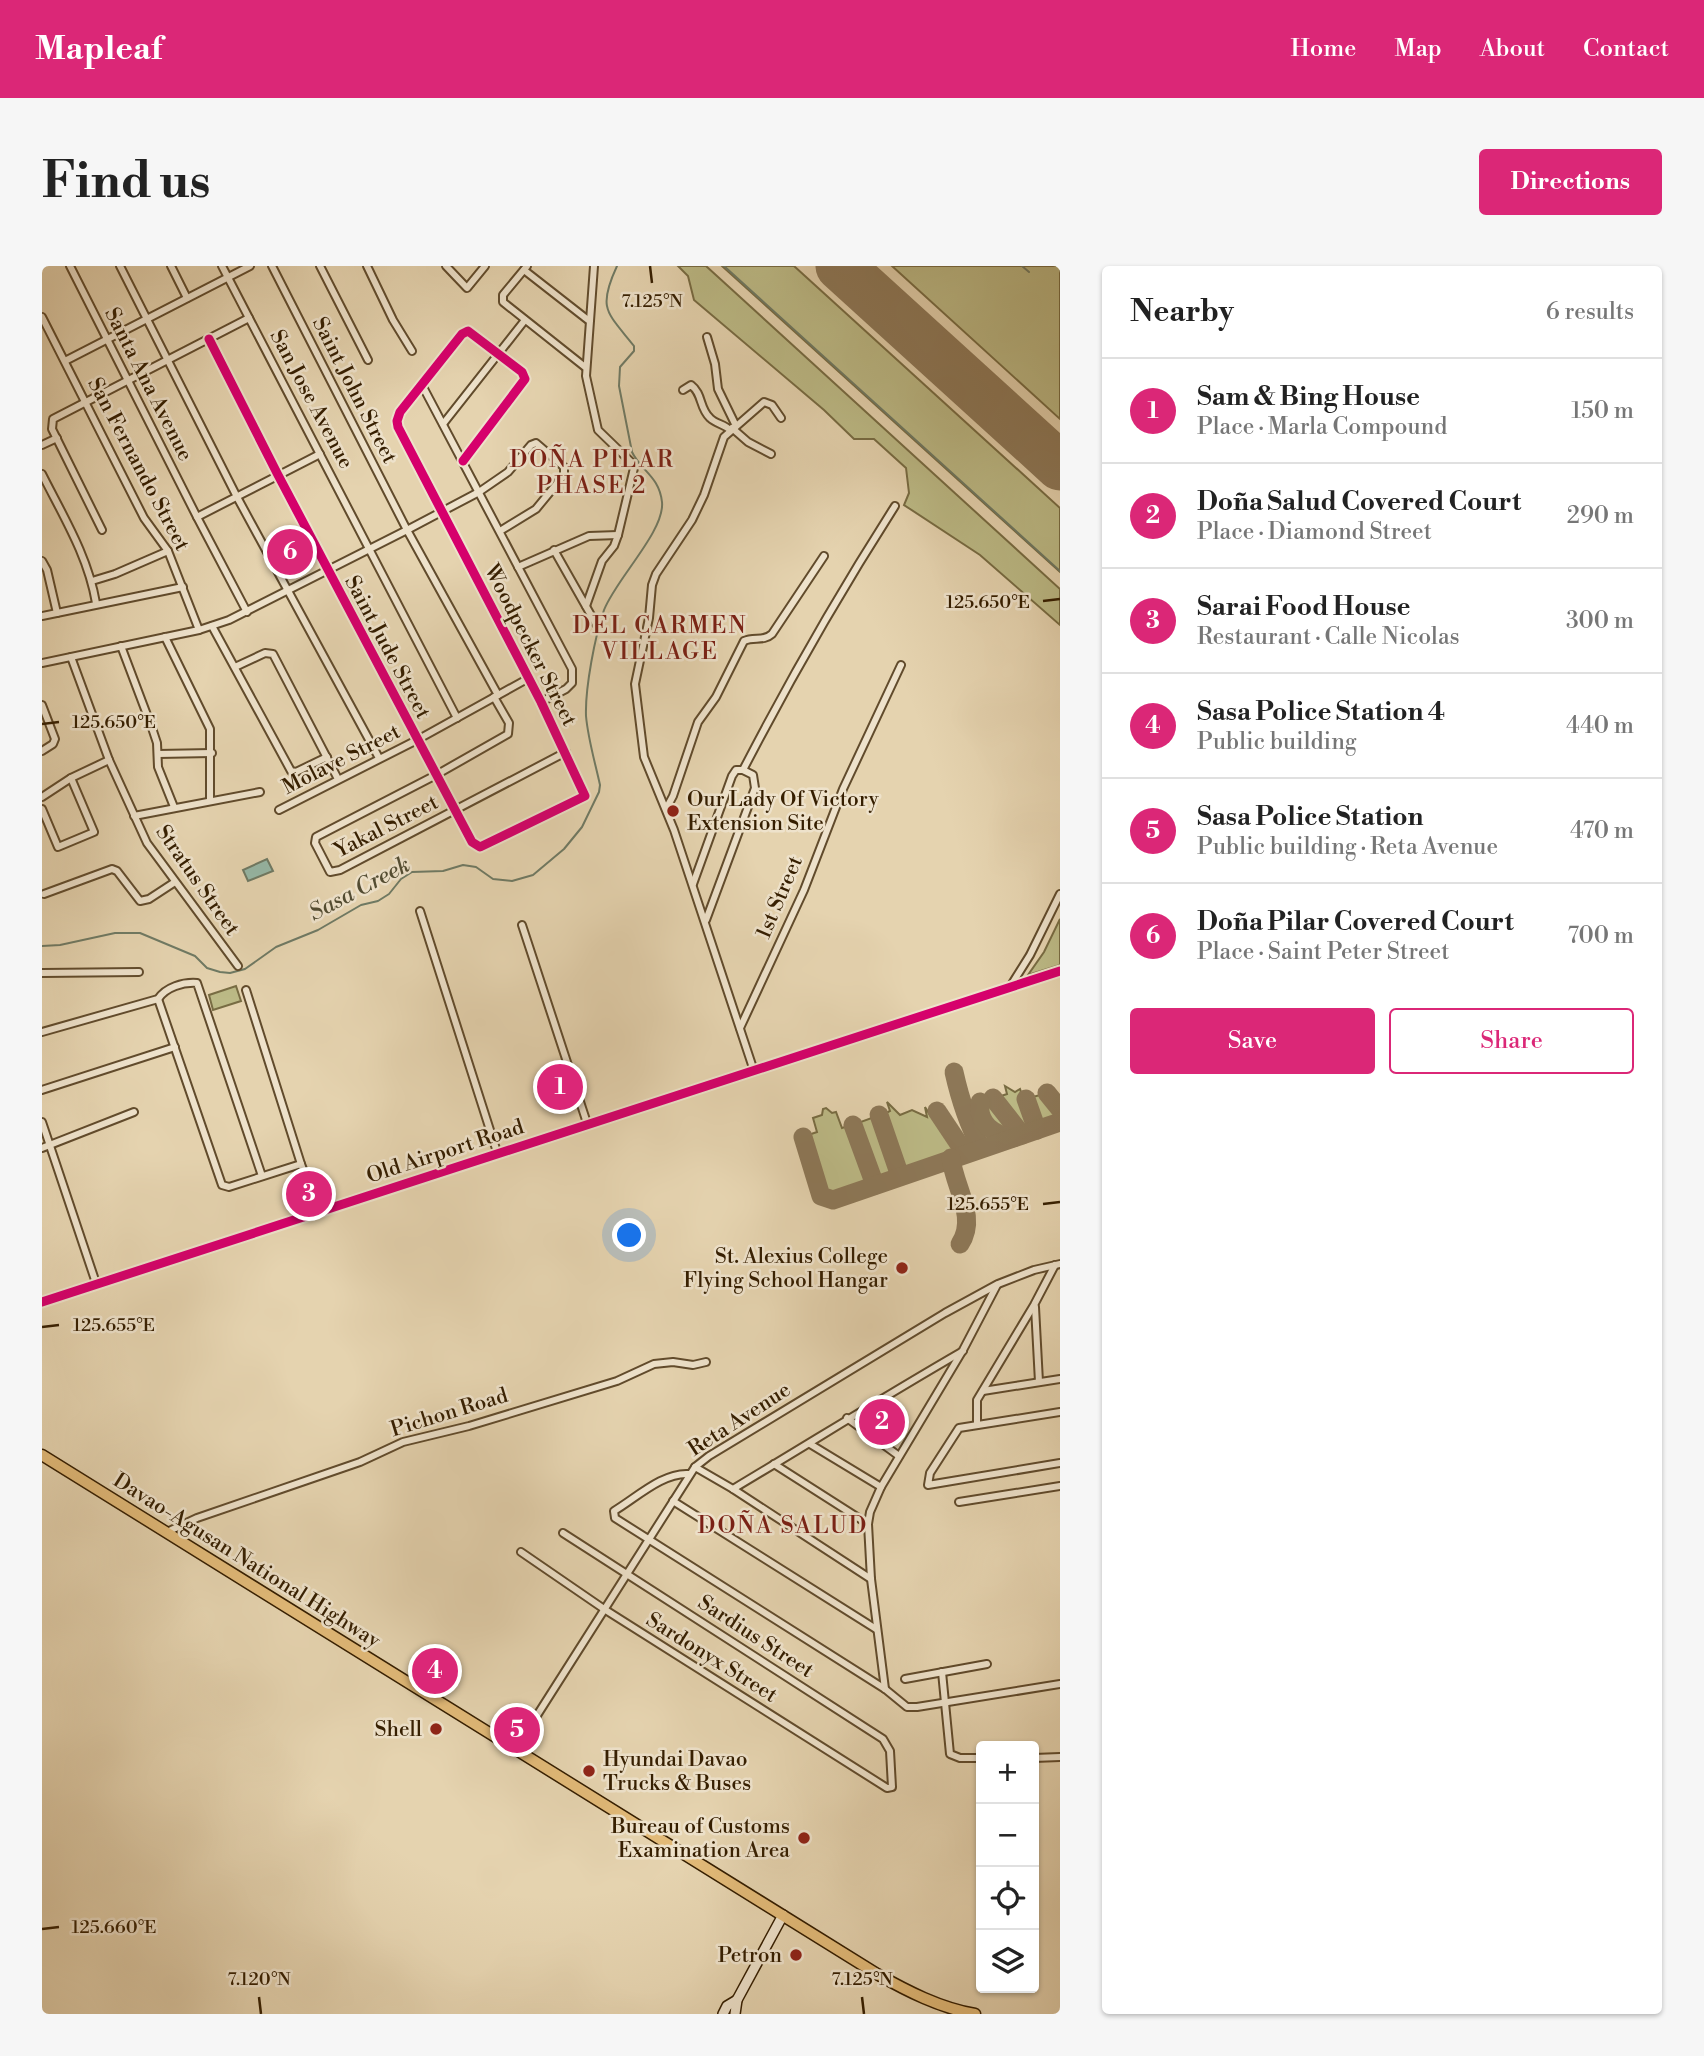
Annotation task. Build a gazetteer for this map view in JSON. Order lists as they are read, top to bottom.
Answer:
{
  "streets": {
    "main road": ["Davao-Agusan National Highway"],
    "street": [
      "Santa Ana Avenue",
      "Saint John Street",
      "San Jose Avenue",
      "San Fernando Street",
      "Woodpecker Street",
      "Saint Jude Street",
      "Molave Street",
      "Yakal Street",
      "Stratus Street",
      "1st Street",
      "Old Airport Road",
      "Pichon Road",
      "Reta Avenue",
      "Sardius Street",
      "Sardonyx Street"
    ]
  },
  "crossings": [
    ["Saint John Street", "Saint Jude Street"],
    ["Saint John Street", "Molave Street"],
    ["Saint John Street", "Yakal Street"],
    ["San Jose Avenue", "Molave Street"],
    ["Woodpecker Street", "Saint Jude Street"],
    ["Woodpecker Street", "Molave Street"],
    ["Woodpecker Street", "Yakal Street"],
    ["Saint Jude Street", "Molave Street"],
    ["Saint Jude Street", "Yakal Street"],
    ["Pichon Road", "Davao-Agusan National Highway"],
    ["Reta Avenue", "Davao-Agusan National Highway"],
    ["Reta Avenue", "Sardius Street"],
    ["Reta Avenue", "Sardonyx Street"],
    ["Sardius Street", "Sardonyx Street"]
  ],
  "districts": ["DOÑA PILAR PHASE 2", "DEL CARMEN VILLAGE", "DOÑA SALUD"],
  "water": ["Sasa Creek"],
  "places": [
    "Our Lady Of Victory Extension Site",
    "St. Alexius College Flying School Hangar",
    "Shell",
    "Hyundai Davao Trucks & Buses",
    "Bureau of Customs Examination Area",
    "Petron"
  ],
  "page": {
    "header": "Mapleaf",
    "nav": [
      "Home",
      "Map",
      "About",
      "Contact"
    ],
    "buttons": [
      "Directions",
      ["Save", "Share"]
    ],
    "title": "Find us",
    "heading": ["Nearby", "6 results"],
    "list": [
      {
        "mark": "1",
        "name": "Sam & Bing House",
        "note": "Place · Marla Compound",
        "value": "150 m"
      },
      {
        "mark": "2",
        "name": "Doña Salud Covered Court",
        "note": "Place · Diamond Street",
        "value": "290 m"
      },
      {
        "mark": "3",
        "name": "Sarai Food House",
        "note": "Restaurant · Calle Nicolas",
        "value": "300 m"
      },
      {
        "mark": "4",
        "name": "Sasa Police Station 4",
        "note": "Public building",
        "value": "440 m"
      },
      {
        "mark": "5",
        "name": "Sasa Police Station",
        "note": "Public building · Reta Avenue",
        "value": "470 m"
      },
      {
        "mark": "6",
        "name": "Doña Pilar Covered Court",
        "note": "Place · Saint Peter Street",
        "value": "700 m"
      }
    ],
    "pins": [
      "6",
      "1",
      "3",
      "2",
      "4",
      "5"
    ],
    "map_buttons": ["+", "−"]
  },
  "coordinates": [
    "7.125°N",
    "125.650°E",
    "125.655°E",
    "125.660°E",
    "7.120°N"
  ]
}
